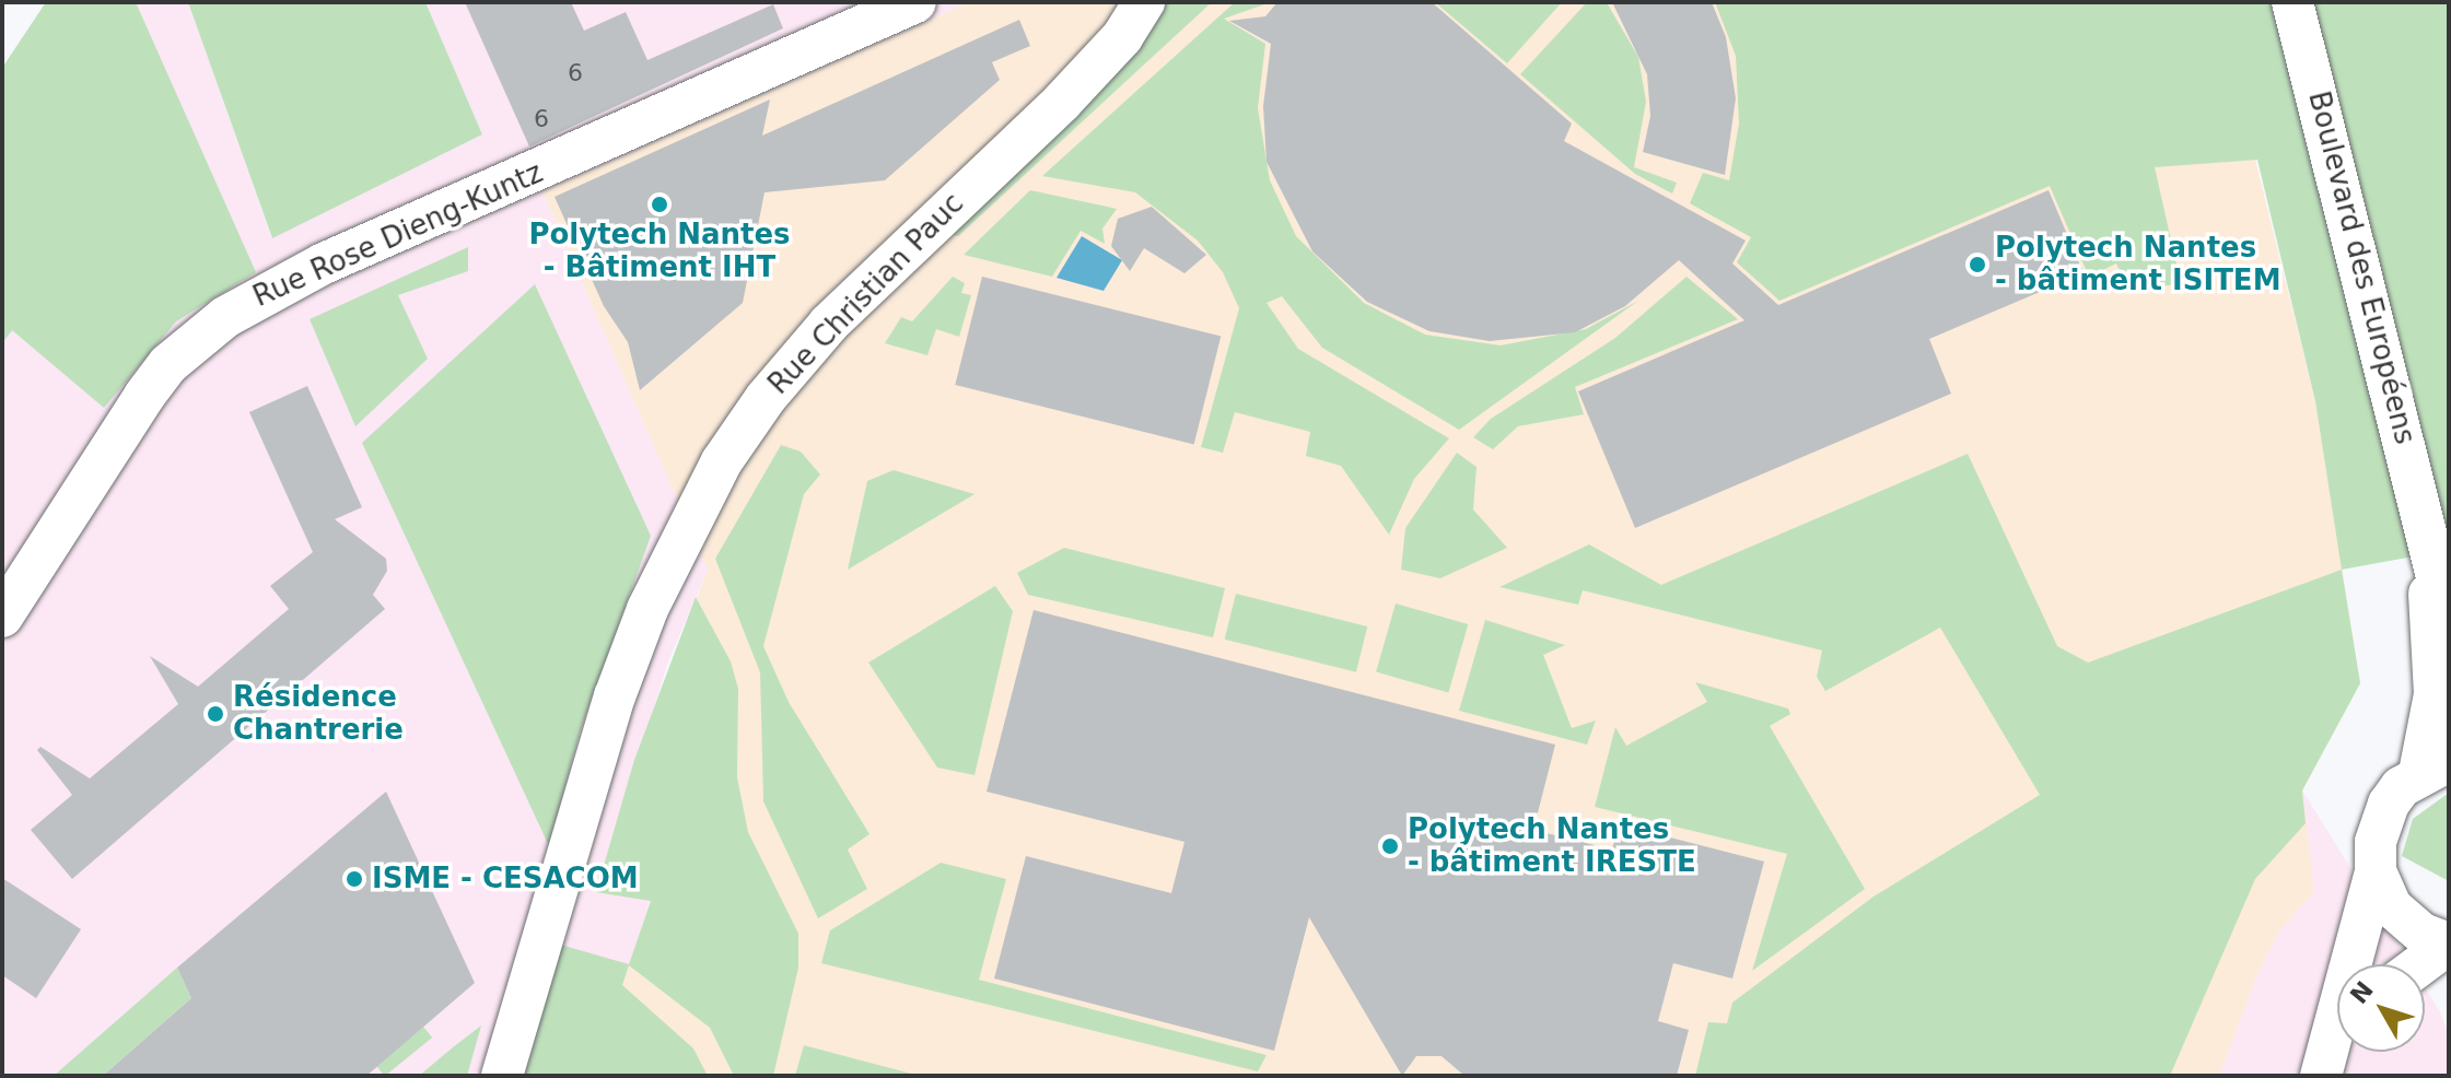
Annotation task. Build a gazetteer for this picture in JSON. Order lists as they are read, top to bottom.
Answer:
{
  "streets": {
    "street": ["Rue Rose Dieng-Kuntz", "Boulevard des Européens", "Rue Christian Pauc"]
  },
  "places": [
    "Polytech Nantes - Bâtiment IHT",
    "Polytech Nantes - bâtiment ISITEM",
    "Résidence Chantrerie",
    "Polytech Nantes - bâtiment IRESTE",
    "ISME - CESACOM"
  ],
  "house_numbers": ["6", "6"],
  "north": "top left"
}
